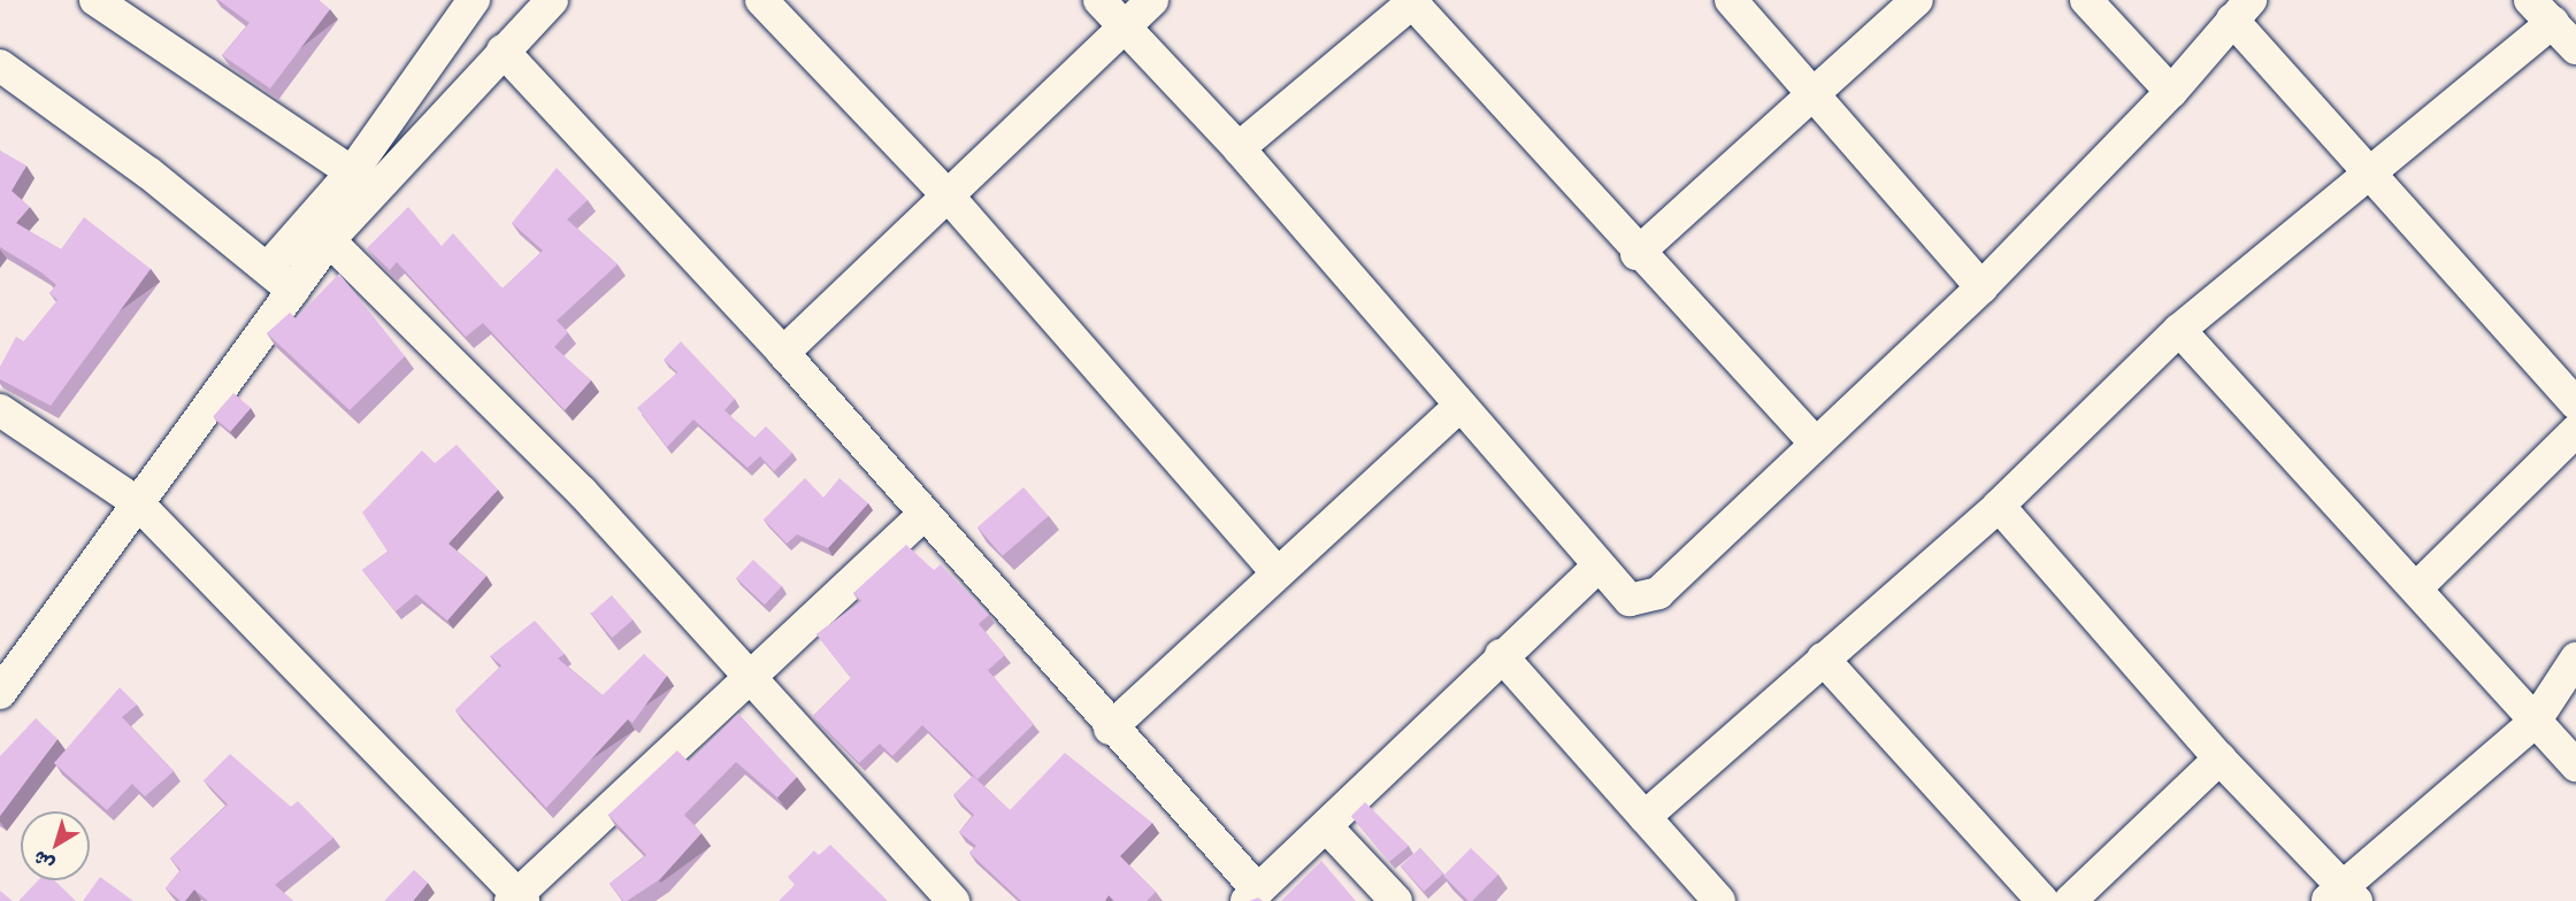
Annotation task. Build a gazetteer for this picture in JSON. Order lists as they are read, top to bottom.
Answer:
{
  "north": "bottom left"
}
